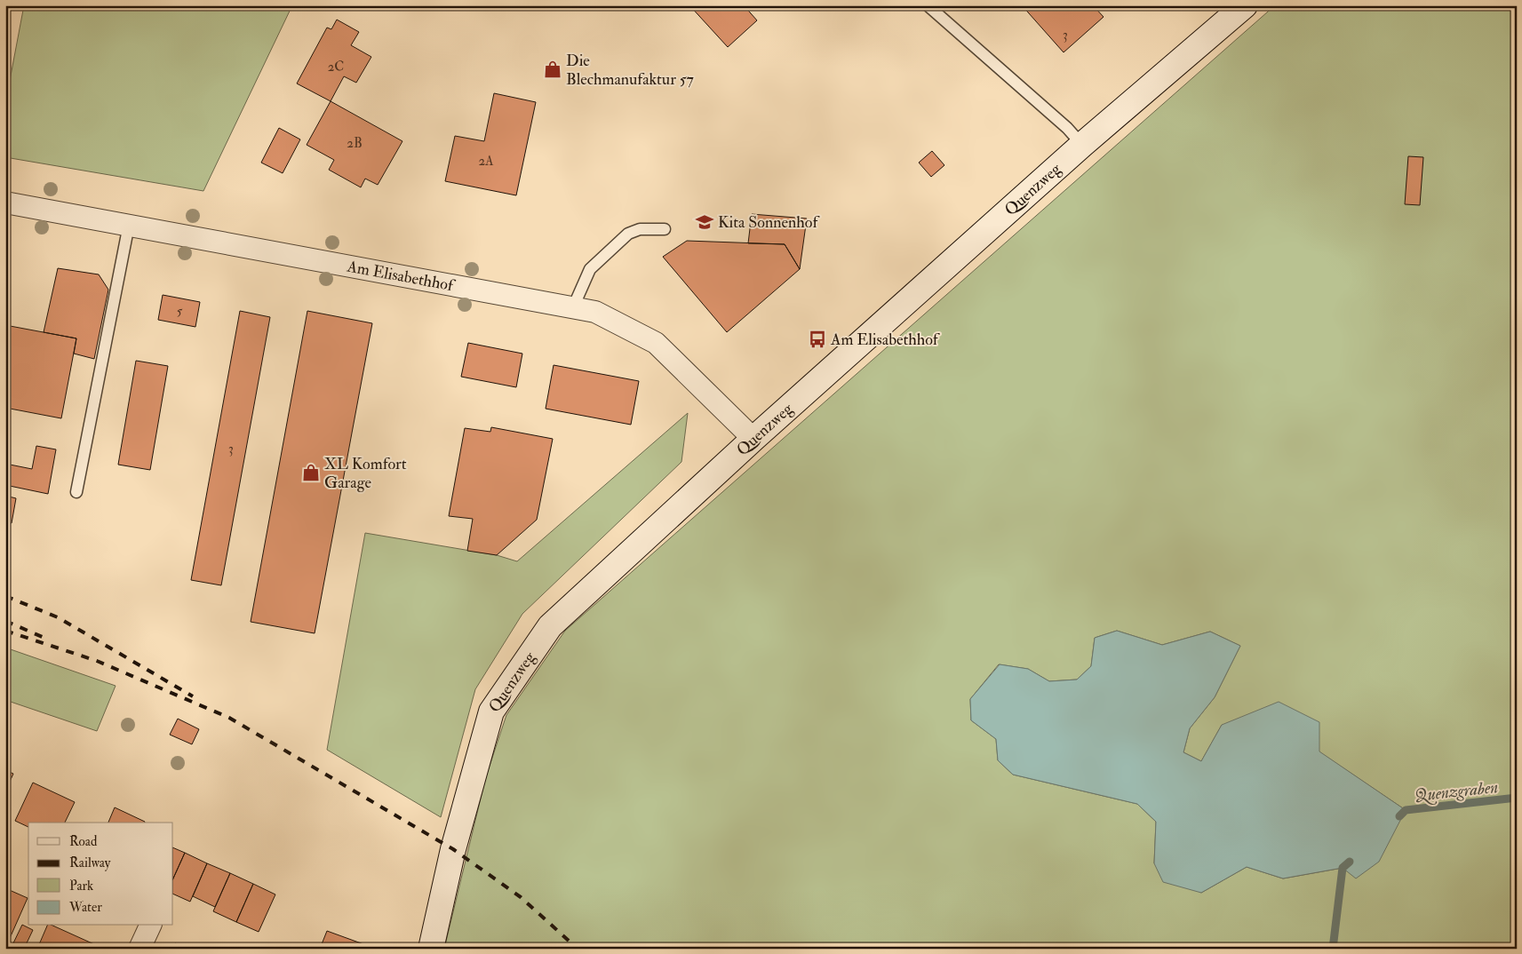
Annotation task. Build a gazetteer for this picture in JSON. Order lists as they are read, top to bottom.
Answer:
{
  "streets": {
    "street": ["Quenzweg", "Am Elisabethhof"]
  },
  "crossings": [
    ["Quenzweg", "Am Elisabethhof"]
  ],
  "water": ["Quenzgraben"],
  "places": {
    "shop": ["Die Blechmanufaktur 57", "XL Komfort Garage"],
    "school or university": ["Kita Sonnenhof"],
    "bus stop": ["Am Elisabethhof"]
  },
  "house_numbers": [
    "3",
    "2C",
    "2B",
    "2A",
    "5",
    "3"
  ],
  "legend": [
    "Road",
    "Railway",
    "Park",
    "Water"
  ]
}
